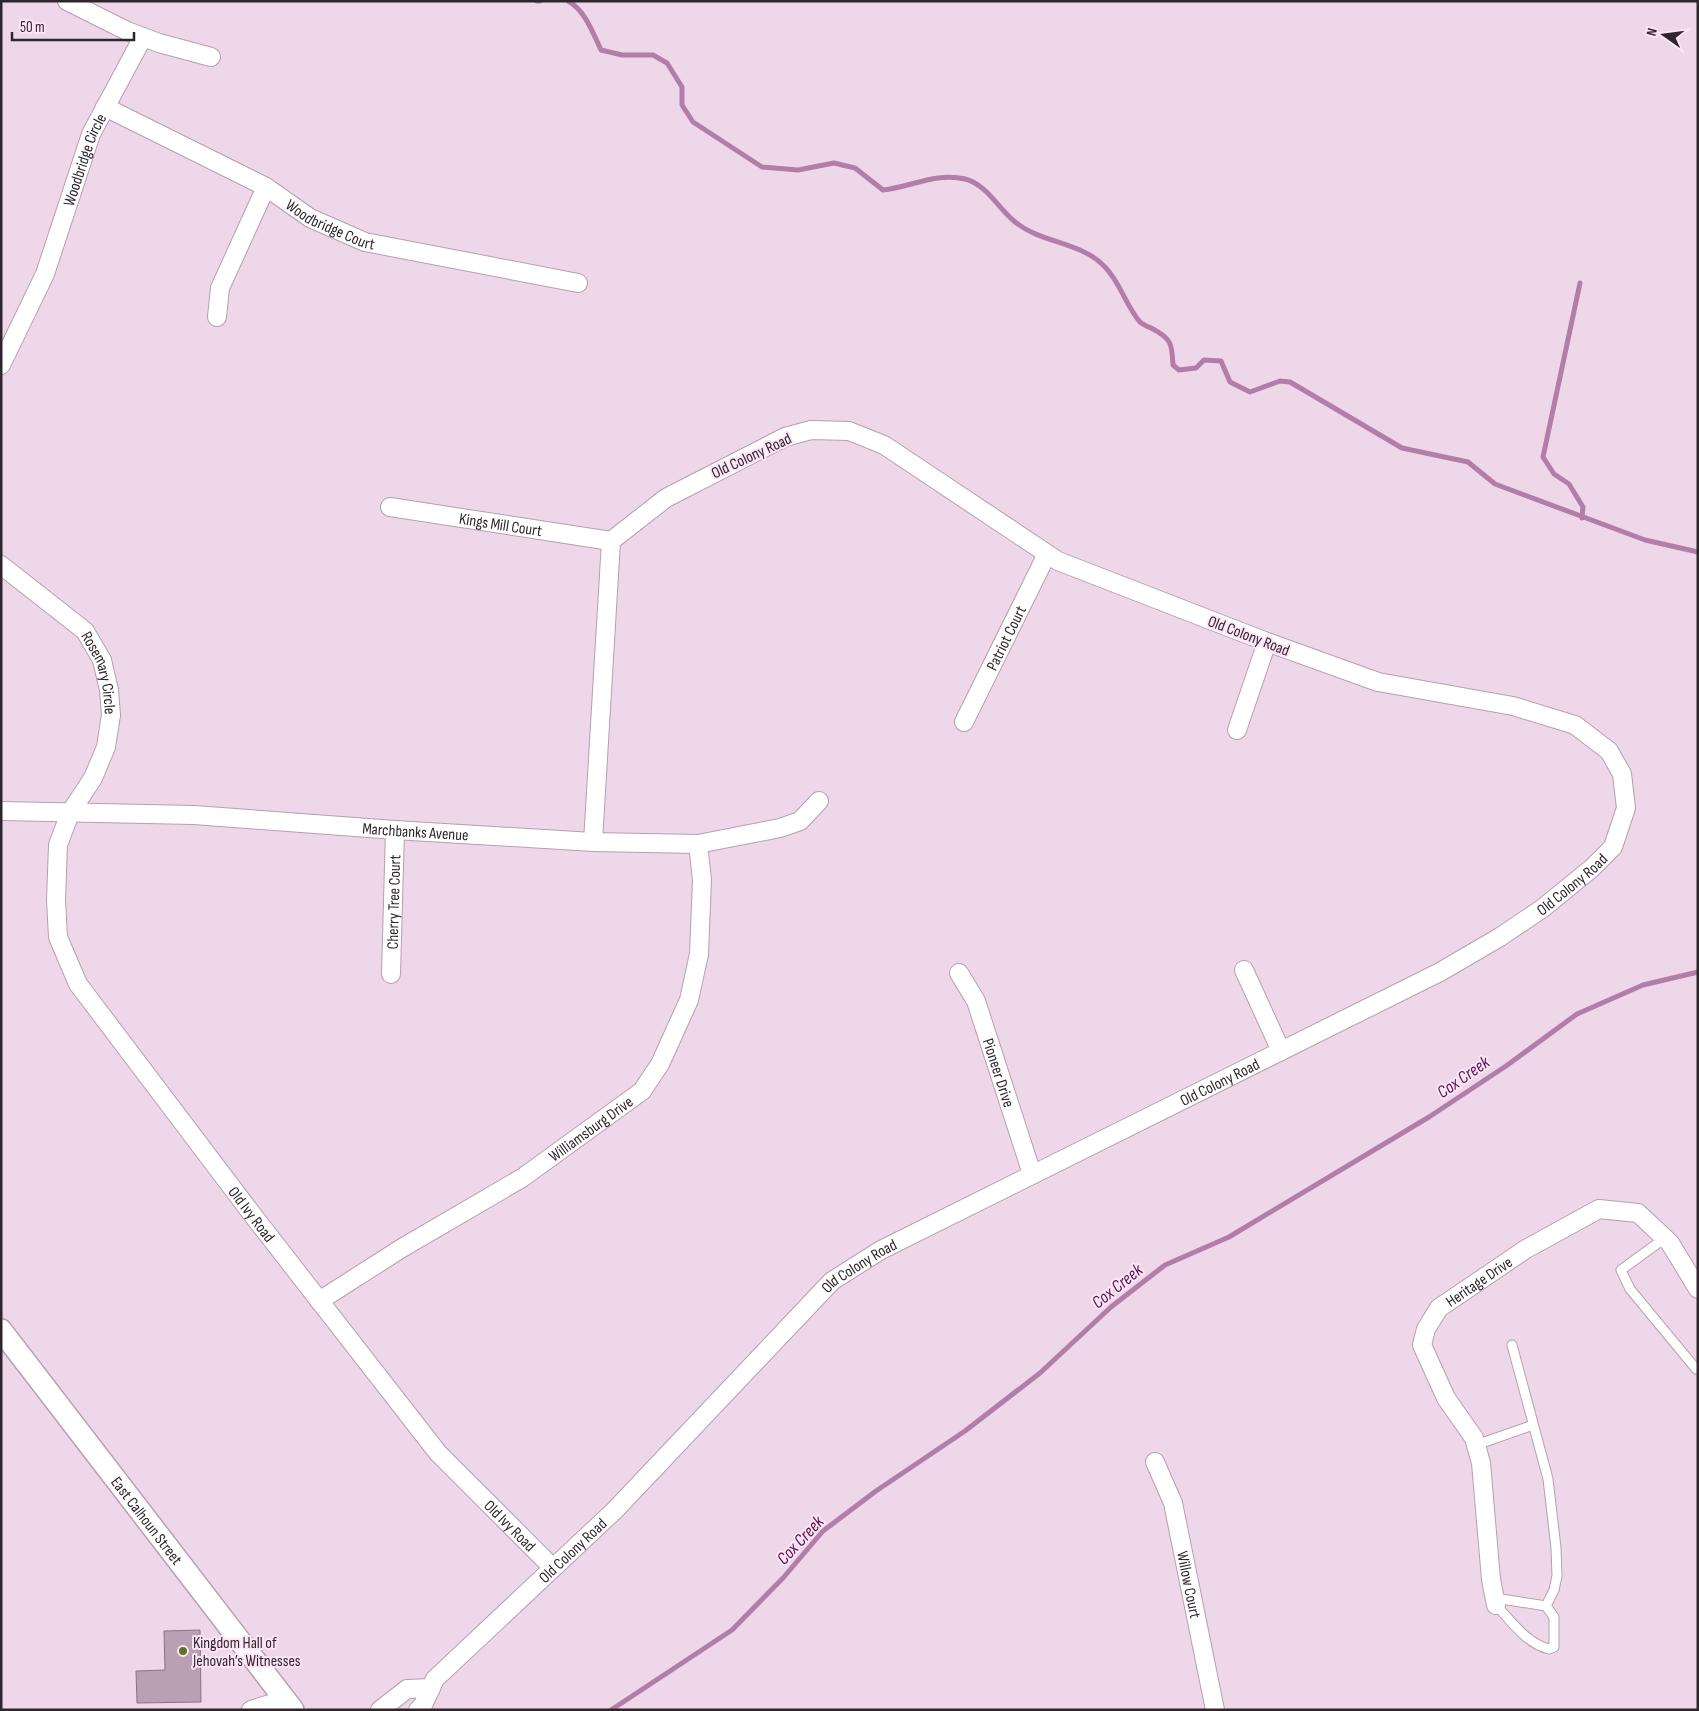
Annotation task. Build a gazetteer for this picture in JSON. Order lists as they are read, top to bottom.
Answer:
{
  "streets": {
    "street": [
      "Woodbridge Circle",
      "Woodbridge Court",
      "Old Colony Road",
      "Kings Mill Court",
      "Patriot Court",
      "Rosemary Circle",
      "Marchbanks Avenue",
      "Cherry Tree Court",
      "Pioneer Drive",
      "Williamsburg Drive",
      "Old Ivy Road",
      "Heritage Drive",
      "East Calhoun Street",
      "Willow Court"
    ]
  },
  "crossings": [
    ["Woodbridge Circle", "Woodbridge Court"],
    ["Old Colony Road", "Kings Mill Court"],
    ["Old Colony Road", "Patriot Court"],
    ["Old Colony Road", "Pioneer Drive"],
    ["Old Colony Road", "Old Ivy Road"],
    ["Rosemary Circle", "Marchbanks Avenue"],
    ["Rosemary Circle", "Old Ivy Road"],
    ["Marchbanks Avenue", "Cherry Tree Court"],
    ["Marchbanks Avenue", "Williamsburg Drive"],
    ["Marchbanks Avenue", "Old Ivy Road"],
    ["Williamsburg Drive", "Old Ivy Road"]
  ],
  "water": ["Cox Creek"],
  "places": ["Kingdom Hall of Jehovah’s Witnesses"],
  "scale_bar": "50 m",
  "north": "left"
}
